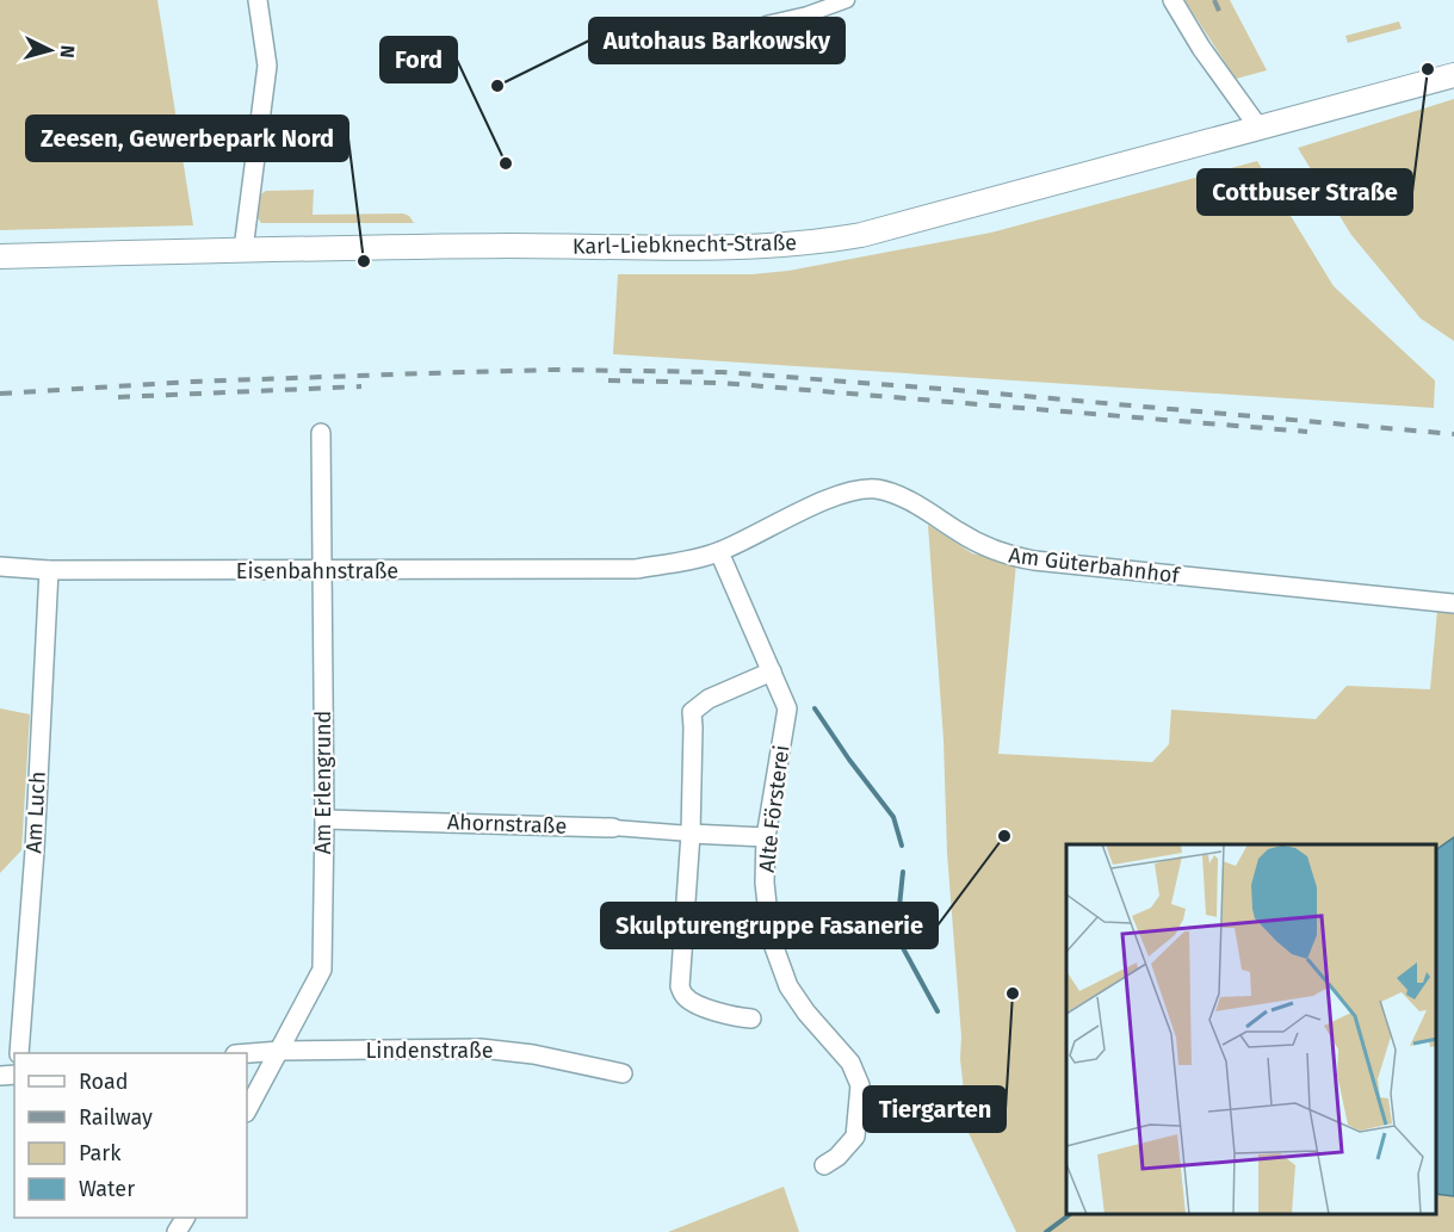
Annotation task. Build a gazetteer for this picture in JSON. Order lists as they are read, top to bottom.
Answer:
{
  "streets": {
    "street": [
      "Karl-Liebknecht-Straße",
      "Am Güterbahnhof",
      "Eisenbahnstraße",
      "Am Erlengrund",
      "Alte Försterei",
      "Am Luch",
      "Ahornstraße",
      "Lindenstraße"
    ]
  },
  "crossings": [
    ["Am Güterbahnhof", "Eisenbahnstraße"],
    ["Am Güterbahnhof", "Alte Försterei"],
    ["Eisenbahnstraße", "Am Erlengrund"],
    ["Eisenbahnstraße", "Am Luch"],
    ["Am Erlengrund", "Ahornstraße"],
    ["Am Erlengrund", "Lindenstraße"]
  ],
  "places": [
    "Cottbuser Straße",
    "Autohaus Barkowsky",
    "Ford",
    "Zeesen, Gewerbepark Nord",
    "Skulpturengruppe Fasanerie",
    "Tiergarten"
  ],
  "legend": [
    "Road",
    "Railway",
    "Park",
    "Water"
  ],
  "north": "right"
}
